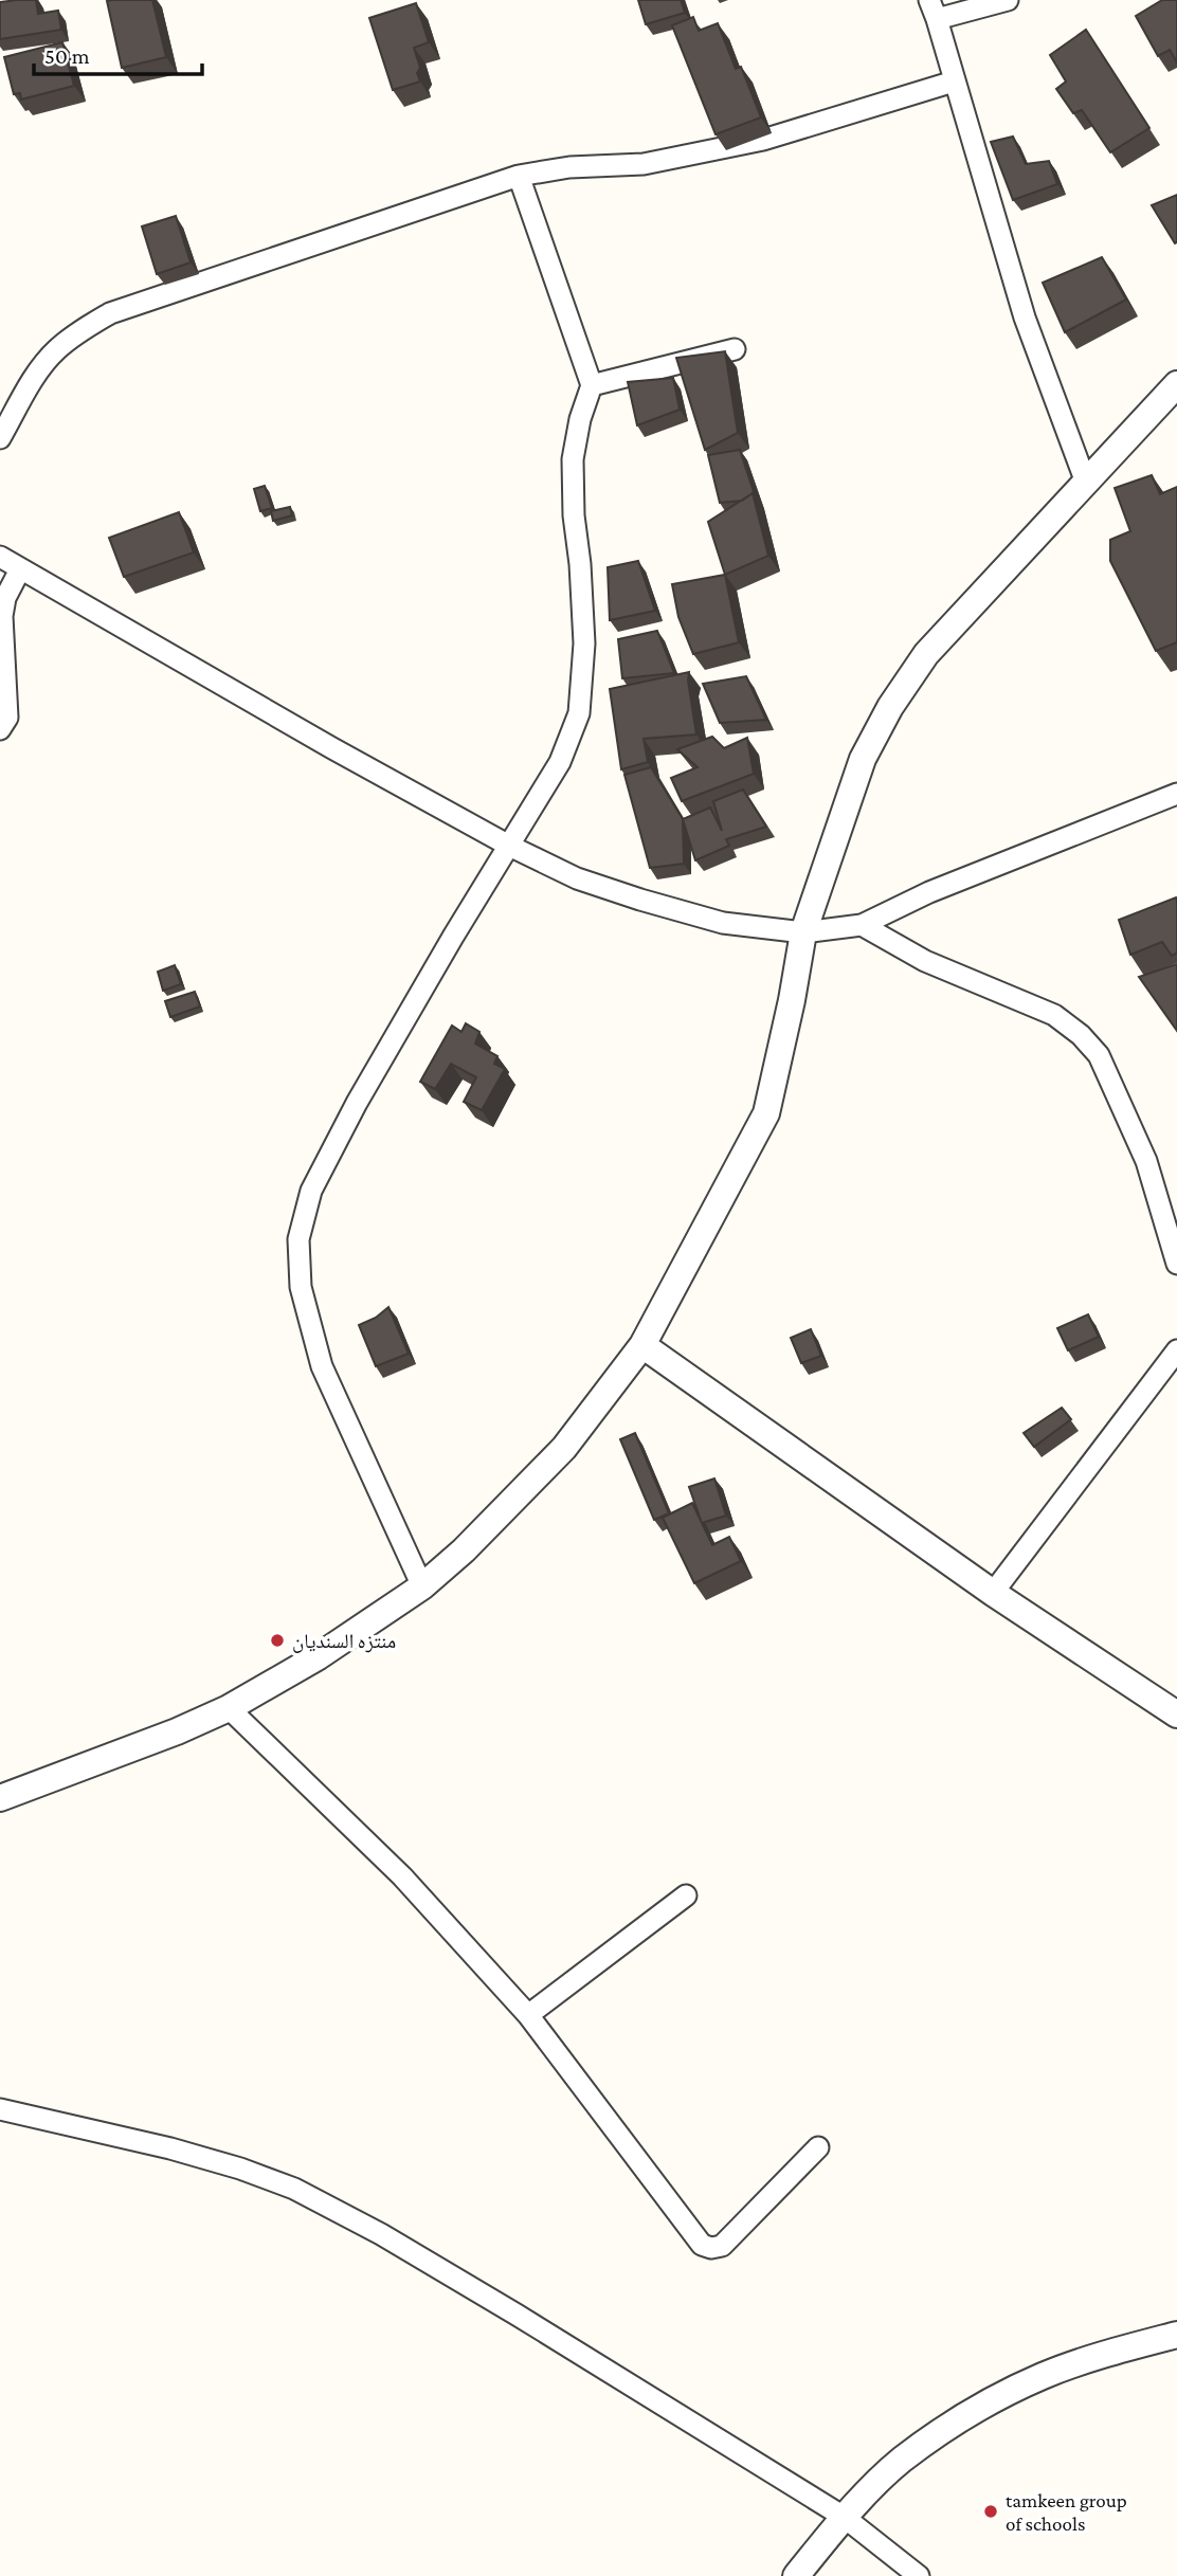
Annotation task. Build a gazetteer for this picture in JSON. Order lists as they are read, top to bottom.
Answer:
{
  "places": ["منتزه السنديان", "tamkeen group of schools"],
  "scale_bar": "50 m"
}
